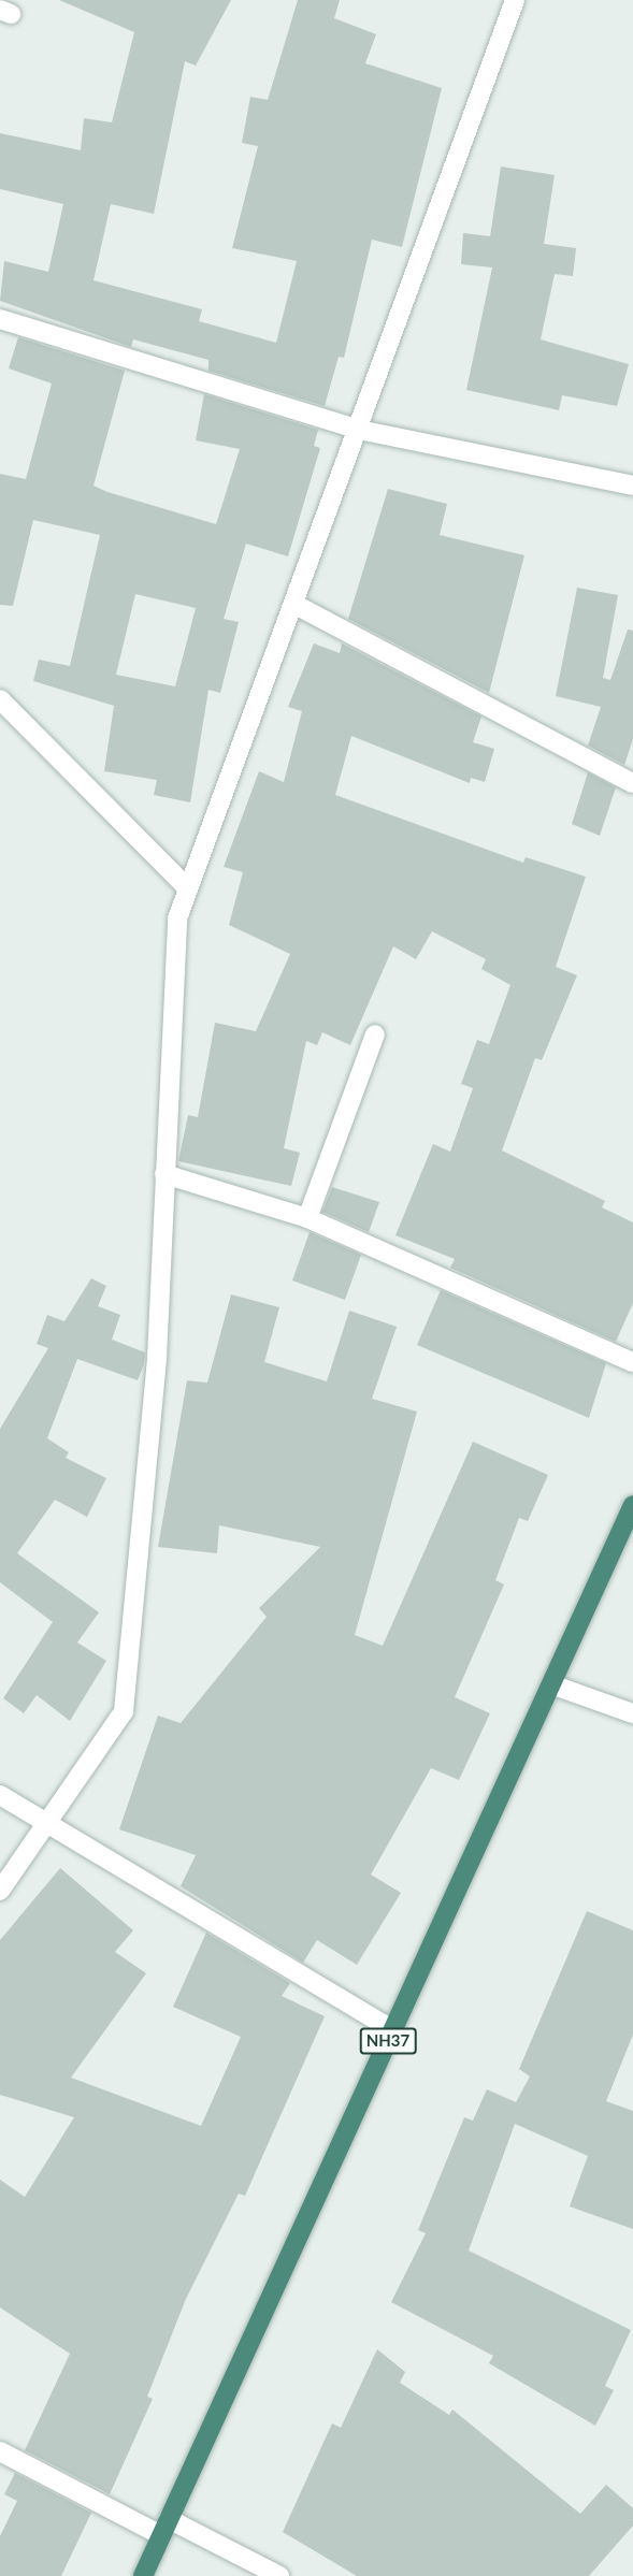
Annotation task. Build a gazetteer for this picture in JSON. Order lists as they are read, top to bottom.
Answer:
{
  "streets": {
    "highway": ["NH37"]
  }
}
